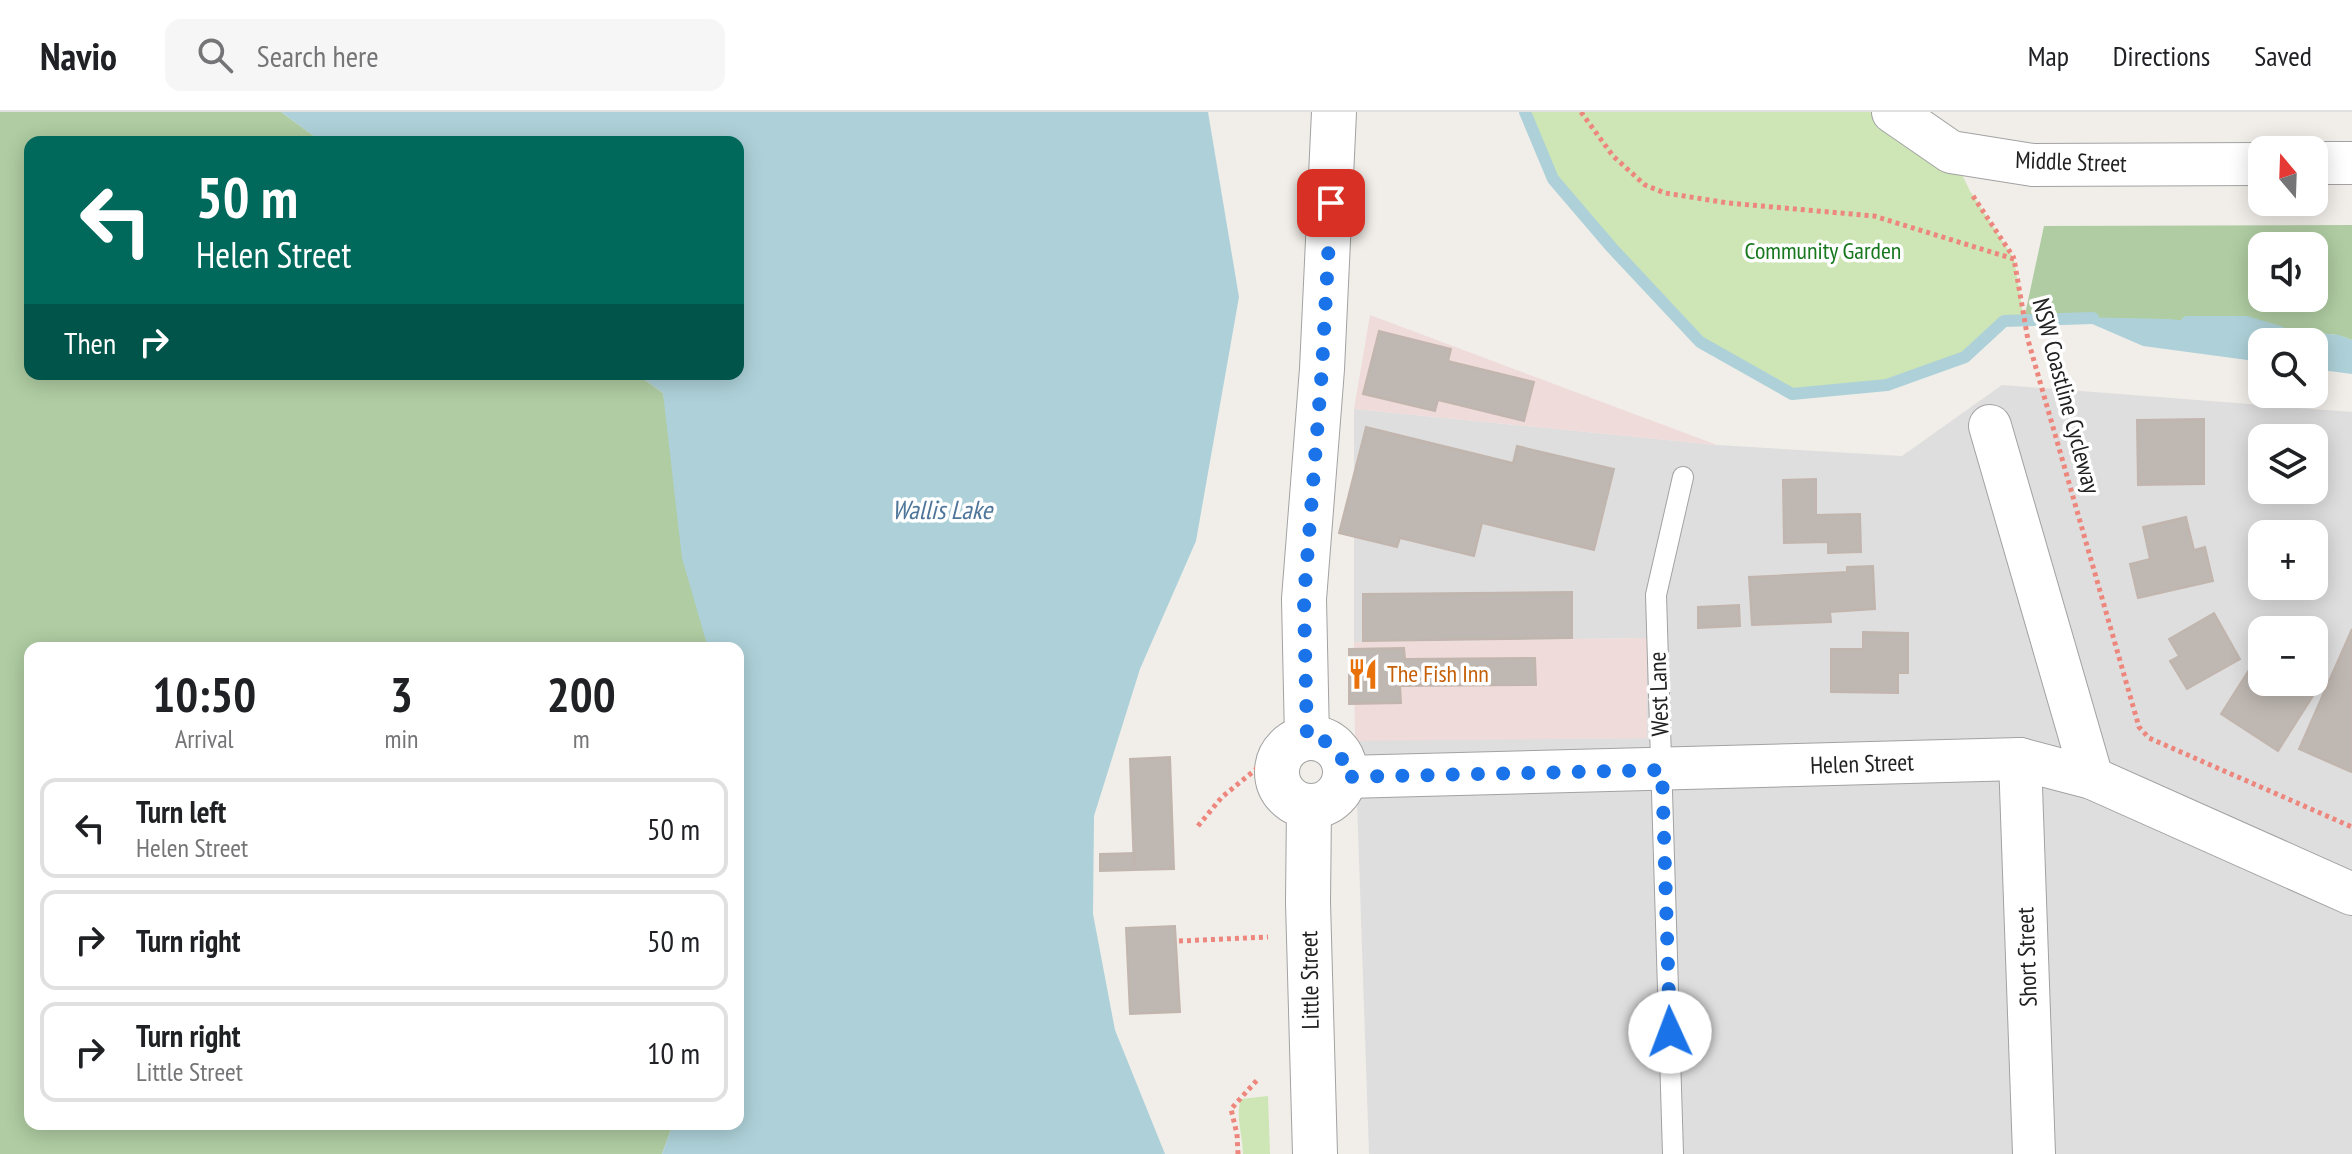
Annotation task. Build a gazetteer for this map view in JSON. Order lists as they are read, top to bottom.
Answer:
{
  "streets": {
    "street": [
      "Middle Street",
      "Helen Street",
      "Short Street",
      "Little Street"
    ],
    "lane": ["West Lane"],
    "path": ["NSW Coastline Cycleway"]
  },
  "crossings": [
    ["West Lane", "Helen Street"],
    ["Helen Street", "Short Street"],
    ["Helen Street", "Little Street"]
  ],
  "water": ["Wallis Lake"],
  "parks": ["Community Garden"],
  "places": {
    "restaurant": ["The Fish Inn"]
  },
  "north": "top",
  "page": {
    "header": "Navio",
    "search": "Search here",
    "nav": ["Map", "Directions", "Saved"],
    "map_buttons": ["+", "−"],
    "turn": ["50 m", "Helen Street"],
    "then": "Then",
    "eta": [
      "10:50",
      "Arrival",
      "3",
      "min",
      "200",
      "m"
    ],
    "list": [
      {
        "name": "Turn left",
        "note": "Helen Street",
        "value": "50 m"
      },
      {
        "name": "Turn right",
        "value": "50 m"
      },
      {
        "name": "Turn right",
        "note": "Little Street",
        "value": "10 m"
      }
    ]
  }
}
